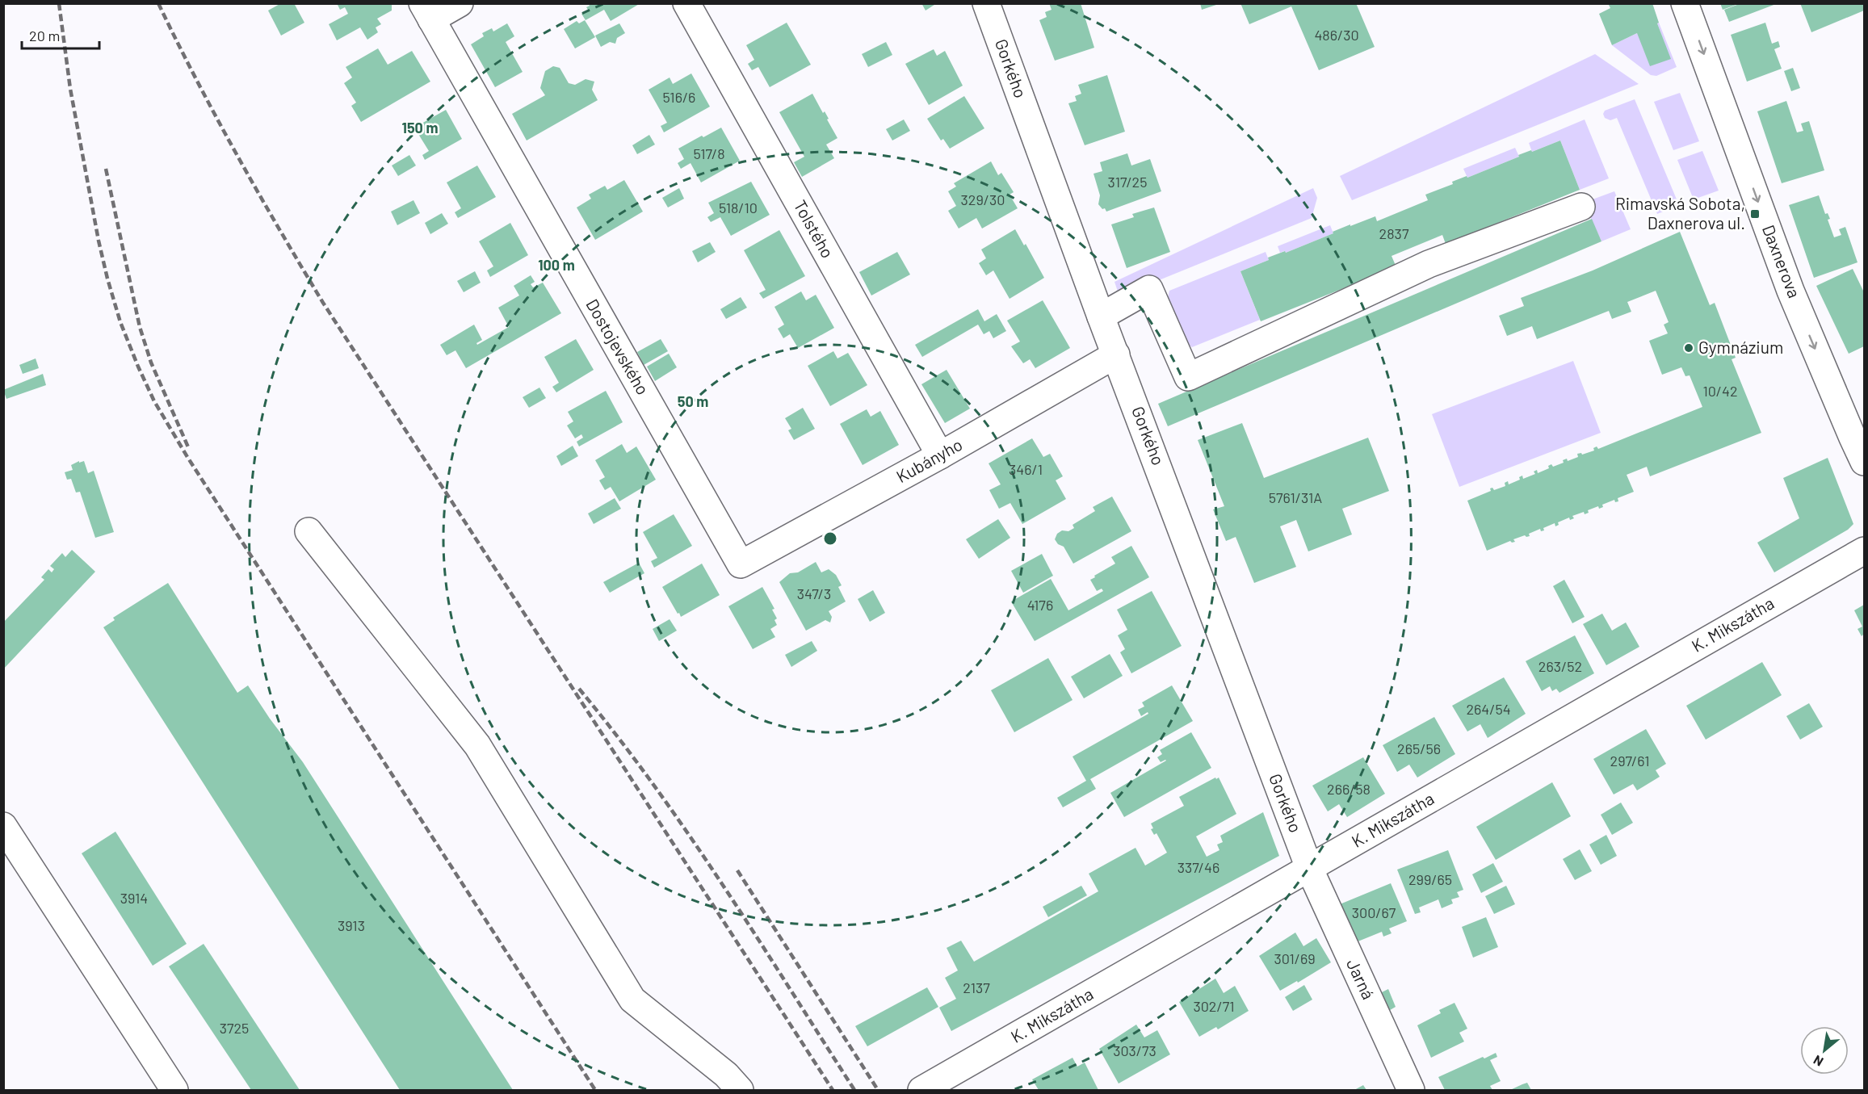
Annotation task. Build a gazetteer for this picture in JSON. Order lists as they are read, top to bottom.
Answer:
{
  "streets": {
    "street": [
      "Gorkého",
      "Tolstého",
      "Daxnerova",
      "Dostojevského",
      "Kubányho",
      "K. Mikszátha",
      "Jarná"
    ]
  },
  "crossings": [
    ["Gorkého", "Kubányho"],
    ["Gorkého", "K. Mikszátha"],
    ["Gorkého", "Jarná"],
    ["Tolstého", "Kubányho"],
    ["Dostojevského", "Kubányho"],
    ["K. Mikszátha", "Jarná"]
  ],
  "one_way": ["Daxnerova"],
  "places": {
    "transit": ["Rimavská Sobota, Daxnerova ul."],
    "other": ["Gymnázium"]
  },
  "house_numbers": [
    "486/30",
    "516/6",
    "517/8",
    "317/25",
    "329/30",
    "518/10",
    "2837",
    "10/42",
    "346/1",
    "5761/31A",
    "347/3",
    "4176",
    "263/52",
    "264/54",
    "265/56",
    "297/61",
    "266/58",
    "337/46",
    "299/65",
    "3914",
    "300/67",
    "3913",
    "301/69",
    "2137",
    "302/71",
    "3725",
    "303/73"
  ],
  "scale_bar": "20 m",
  "north": "bottom left",
  "rings": ["150 m", "100 m", "50 m"]
}
